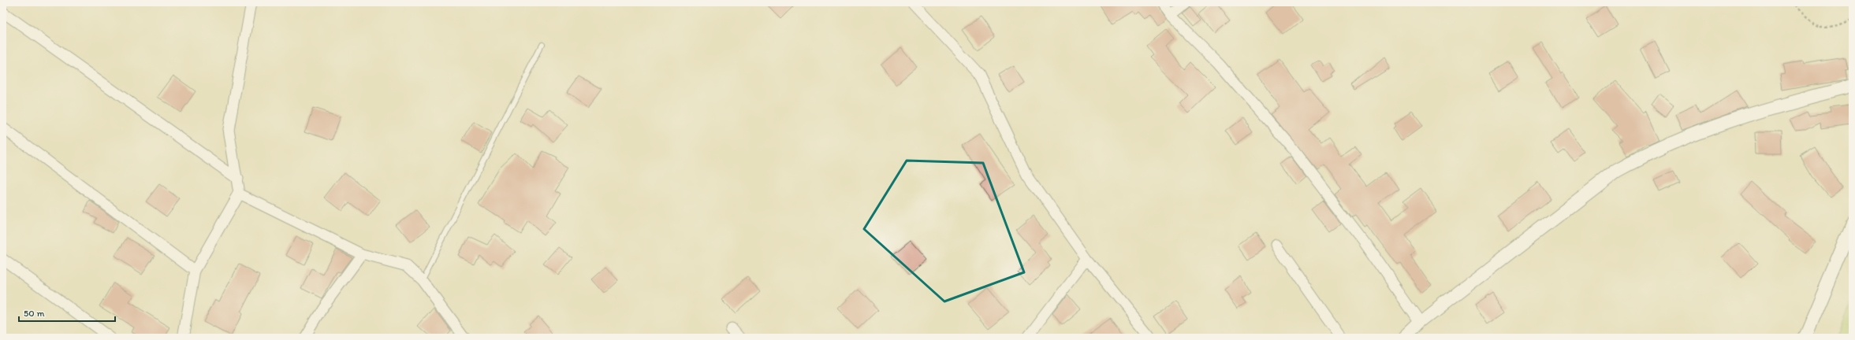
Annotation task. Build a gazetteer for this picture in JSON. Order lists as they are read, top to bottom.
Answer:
{
  "scale_bar": "50 m"
}
